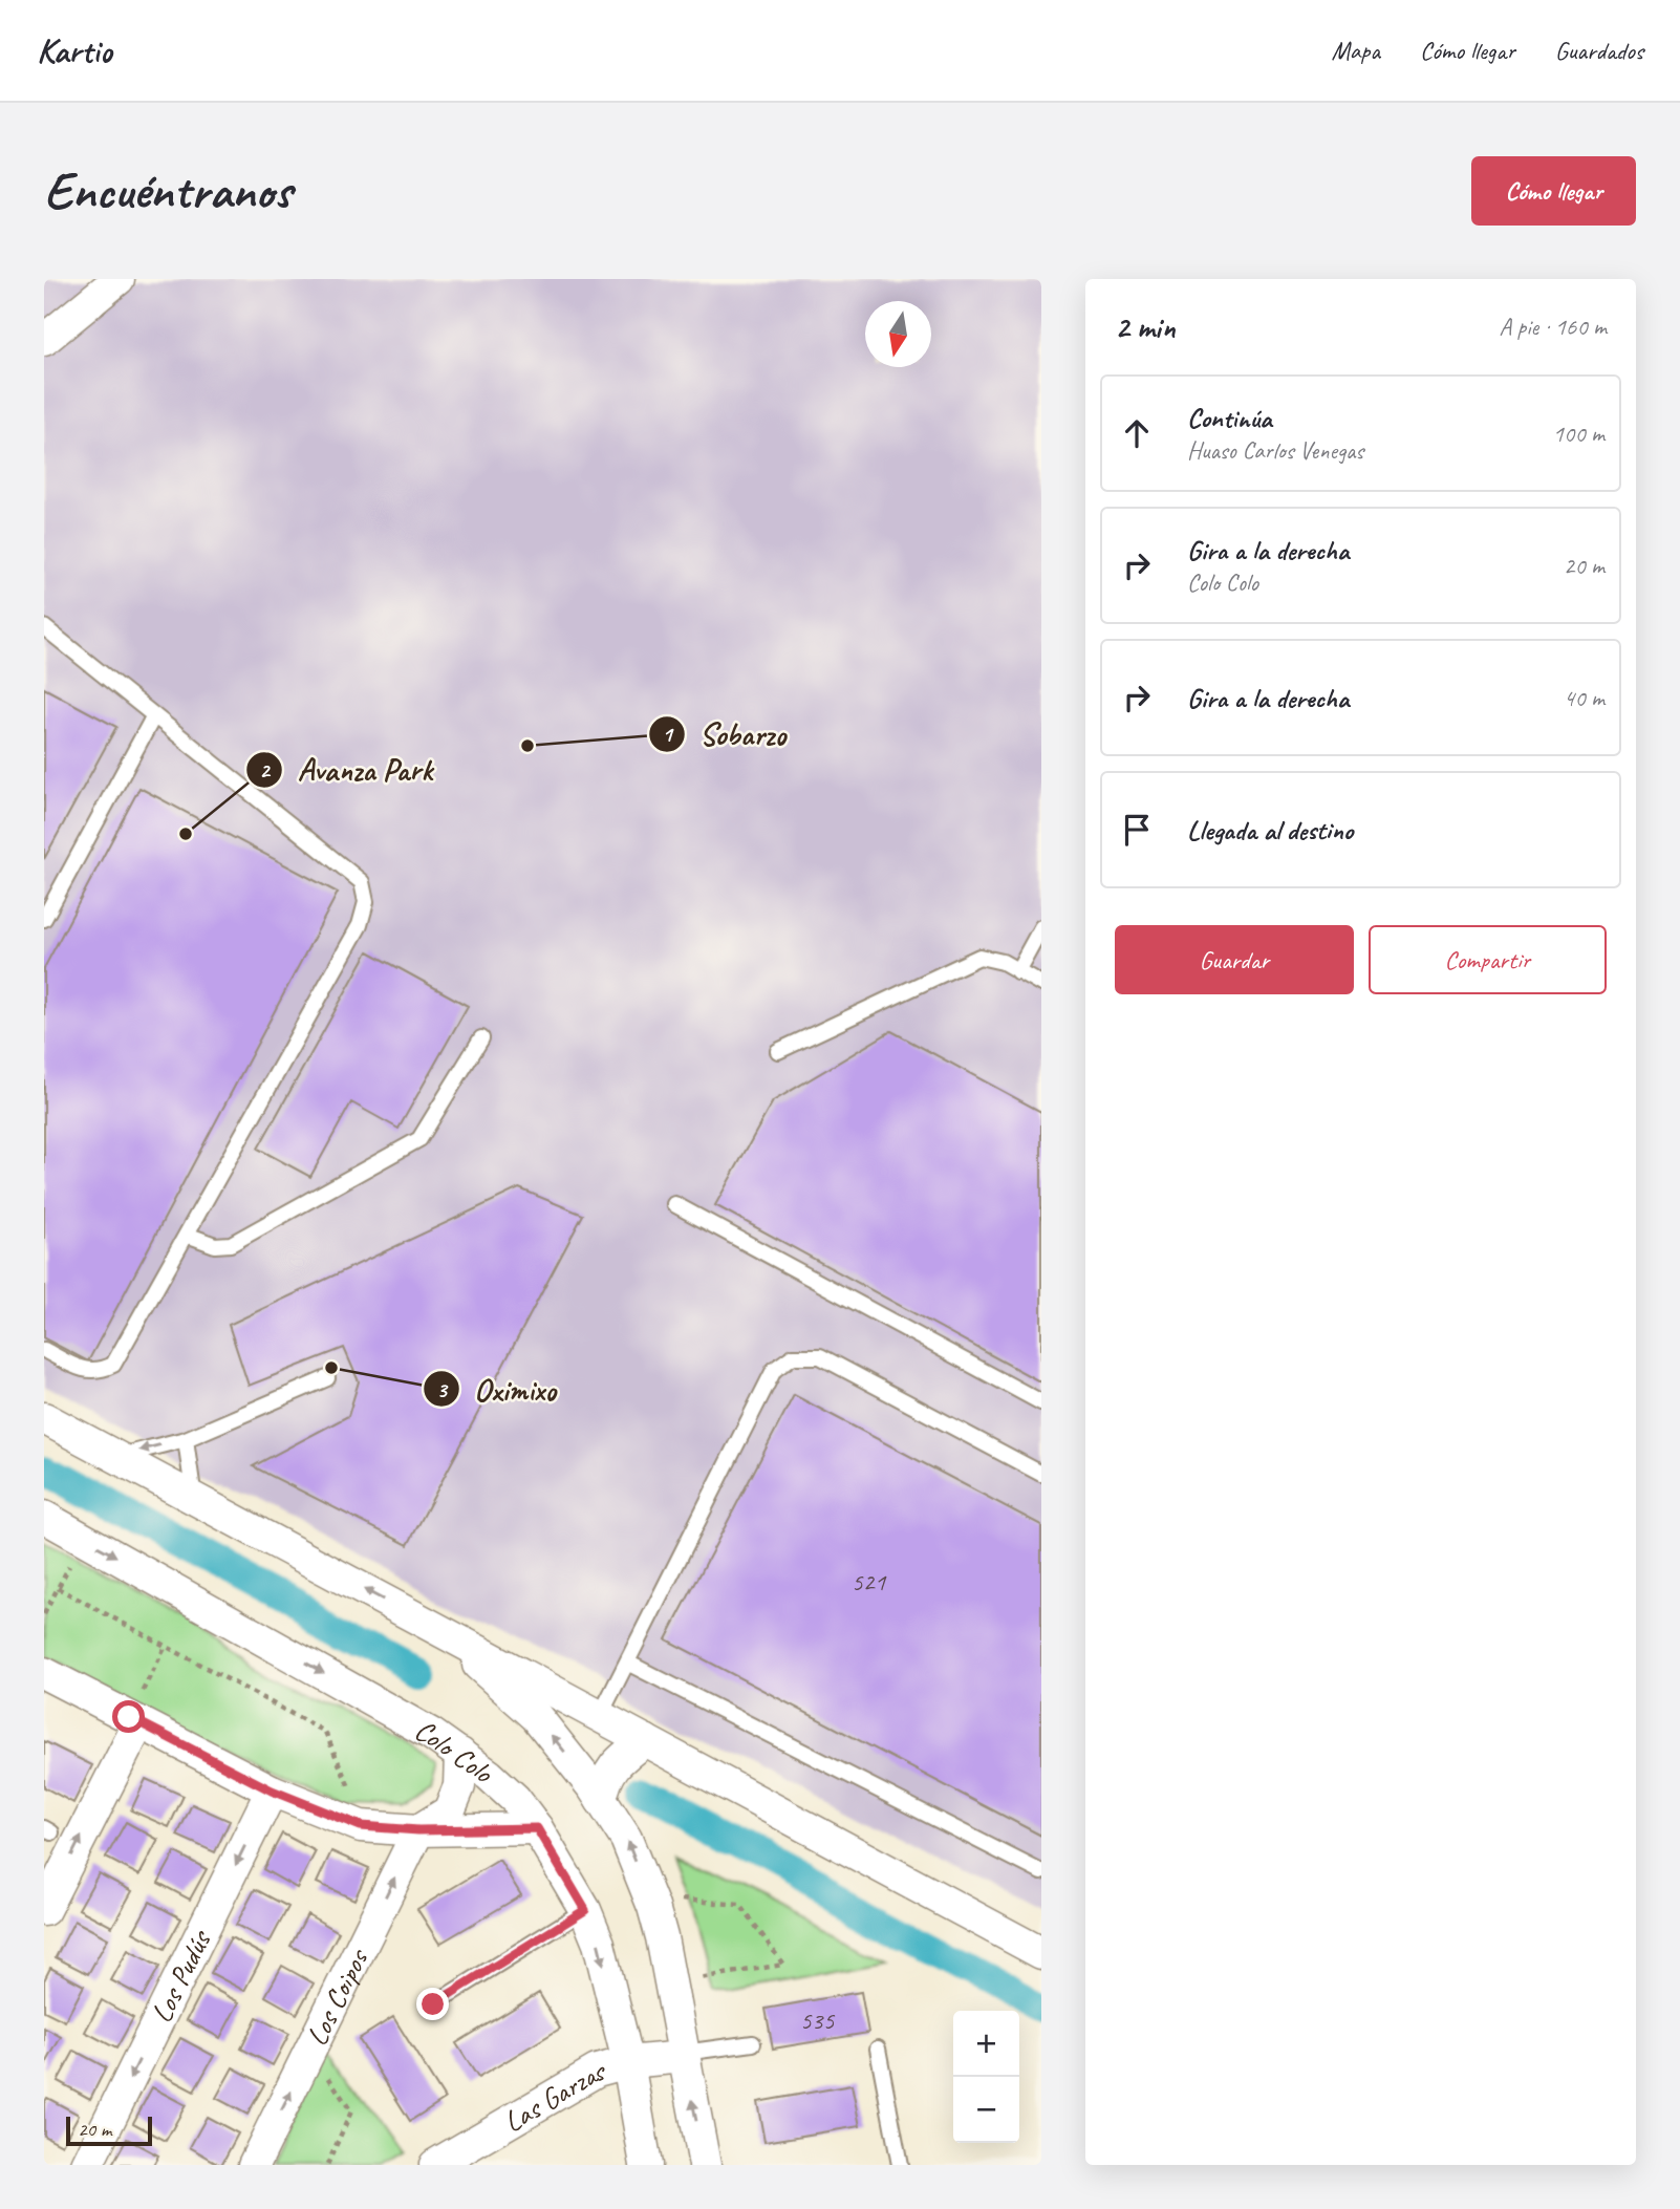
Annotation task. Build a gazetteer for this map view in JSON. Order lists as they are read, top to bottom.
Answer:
{
  "streets": {
    "street": [
      "Colo Colo",
      "Los Pudús",
      "Los Coipos",
      "Las Garzas"
    ]
  },
  "crossings": [
    ["Colo Colo", "Las Garzas"]
  ],
  "one_way": ["Los Coipos"],
  "places": ["Sobarzo", "Avanza Park", "Oximixo"],
  "house_numbers": ["521", "535"],
  "scale_bar": "20 m",
  "north": "bottom",
  "page": {
    "header": "Kartio",
    "nav": ["Mapa", "Cómo llegar", "Guardados"],
    "buttons": [
      "Cómo llegar",
      ["Guardar", "Compartir"]
    ],
    "title": "Encuéntranos",
    "heading": ["2 min", "A pie · 160 m"],
    "list": [
      ["Continúa", "Huaso Carlos Venegas", "100 m"],
      ["Gira a la derecha", "Colo Colo", "20 m"],
      ["Gira a la derecha", "40 m"],
      "Llegada al destino"
    ],
    "map_buttons": ["+", "−"],
    "scale": "20 m"
  }
}
